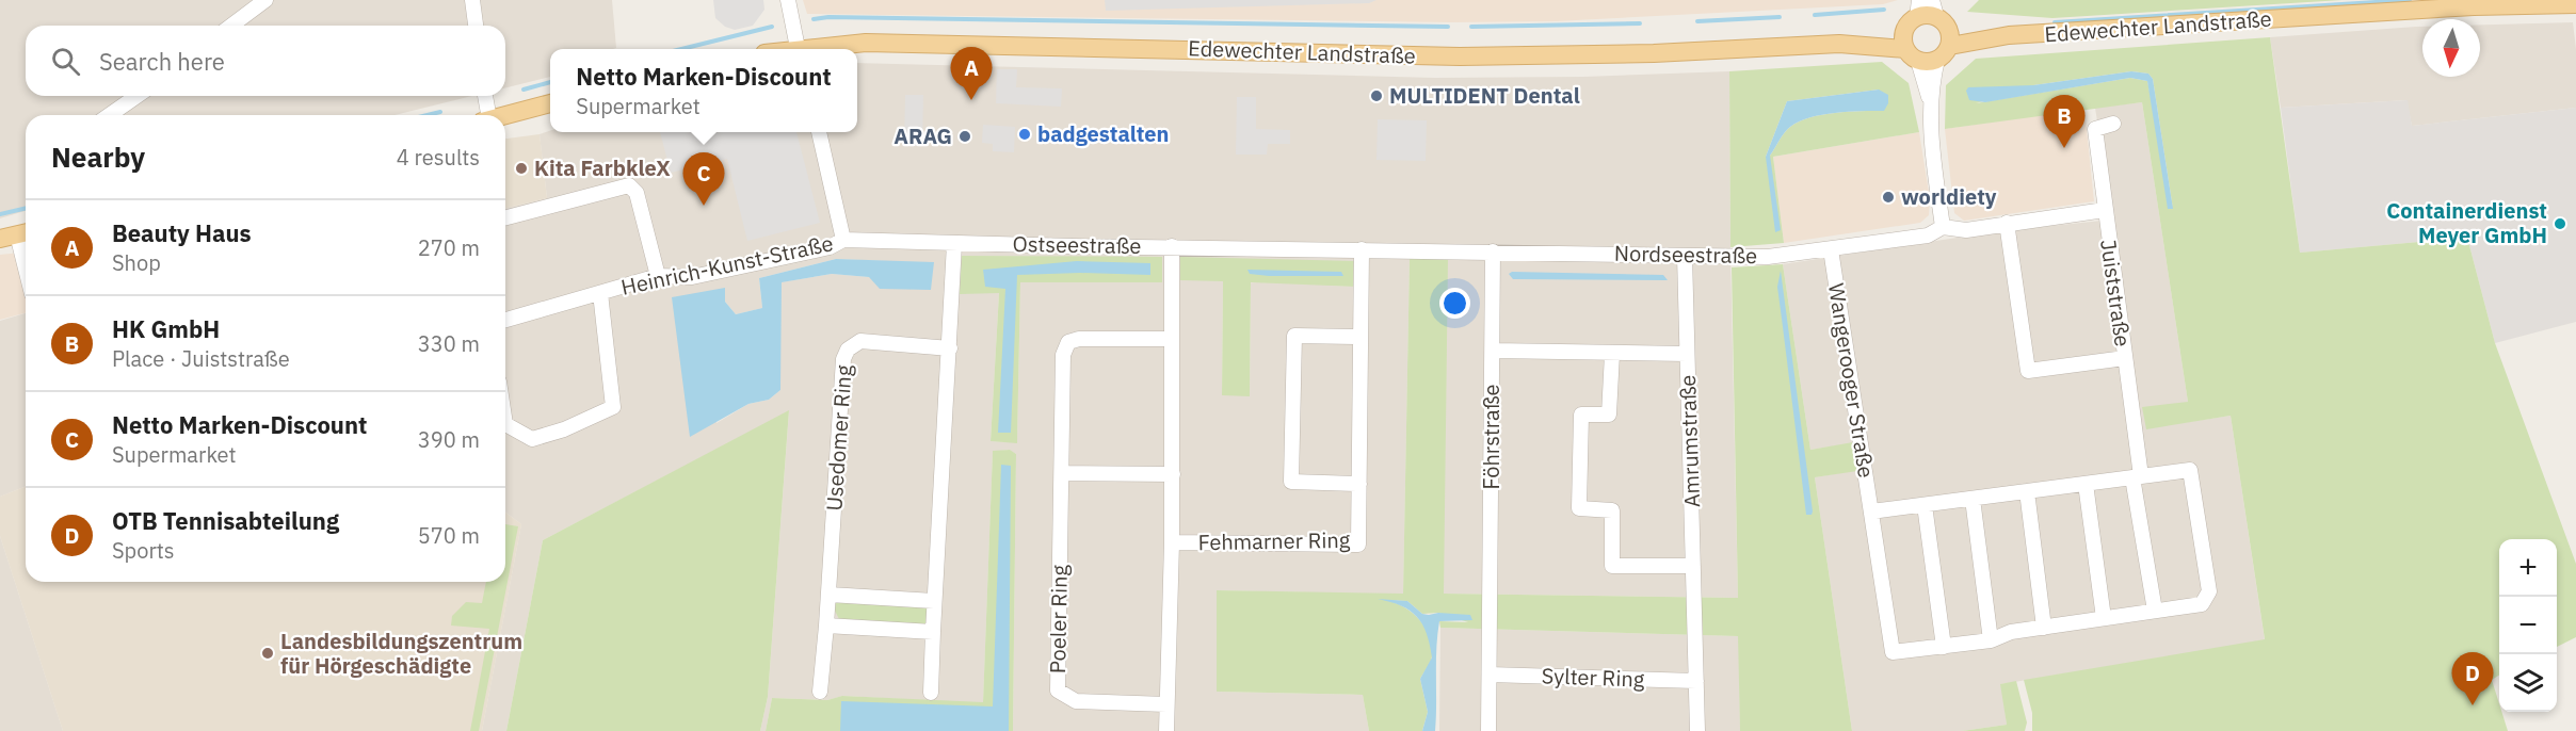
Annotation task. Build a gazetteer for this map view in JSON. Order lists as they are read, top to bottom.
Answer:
{
  "streets": {
    "main road": ["Edewechter Landstraße"],
    "street": [
      "Ostseestraße",
      "Nordseestraße",
      "Heinrich-Kunst-Straße",
      "Juiststraße",
      "Wangerooger Straße",
      "Föhrstraße",
      "Usedomer Ring",
      "Amrumstraße",
      "Fehmarner Ring",
      "Poeler Ring",
      "Sylter Ring"
    ]
  },
  "crossings": [
    ["Ostseestraße", "Nordseestraße"],
    ["Ostseestraße", "Heinrich-Kunst-Straße"],
    ["Ostseestraße", "Fehmarner Ring"],
    ["Nordseestraße", "Juiststraße"],
    ["Nordseestraße", "Wangerooger Straße"],
    ["Nordseestraße", "Föhrstraße"],
    ["Nordseestraße", "Amrumstraße"],
    ["Föhrstraße", "Sylter Ring"],
    ["Amrumstraße", "Sylter Ring"]
  ],
  "places": [
    "MULTIDENT Dental",
    "badgestalten",
    "ARAG",
    "Kita FarbkleX",
    "worldiety",
    "Containerdienst Meyer GmbH",
    "Landesbildungszentrum für Hörgeschädigte"
  ],
  "north": "bottom",
  "page": {
    "search": "Search here",
    "pins": [
      "A",
      "B",
      "C",
      "D"
    ],
    "popup": ["Netto Marken-Discount", "Supermarket"],
    "heading": ["Nearby", "4 results"],
    "list": [
      {
        "mark": "A",
        "name": "Beauty Haus",
        "note": "Shop",
        "value": "270 m"
      },
      {
        "mark": "B",
        "name": "HK GmbH",
        "note": "Place · Juiststraße",
        "value": "330 m"
      },
      {
        "mark": "C",
        "name": "Netto Marken-Discount",
        "note": "Supermarket",
        "value": "390 m"
      },
      {
        "mark": "D",
        "name": "OTB Tennisabteilung",
        "note": "Sports",
        "value": "570 m"
      }
    ],
    "map_buttons": ["+", "−"]
  }
}
